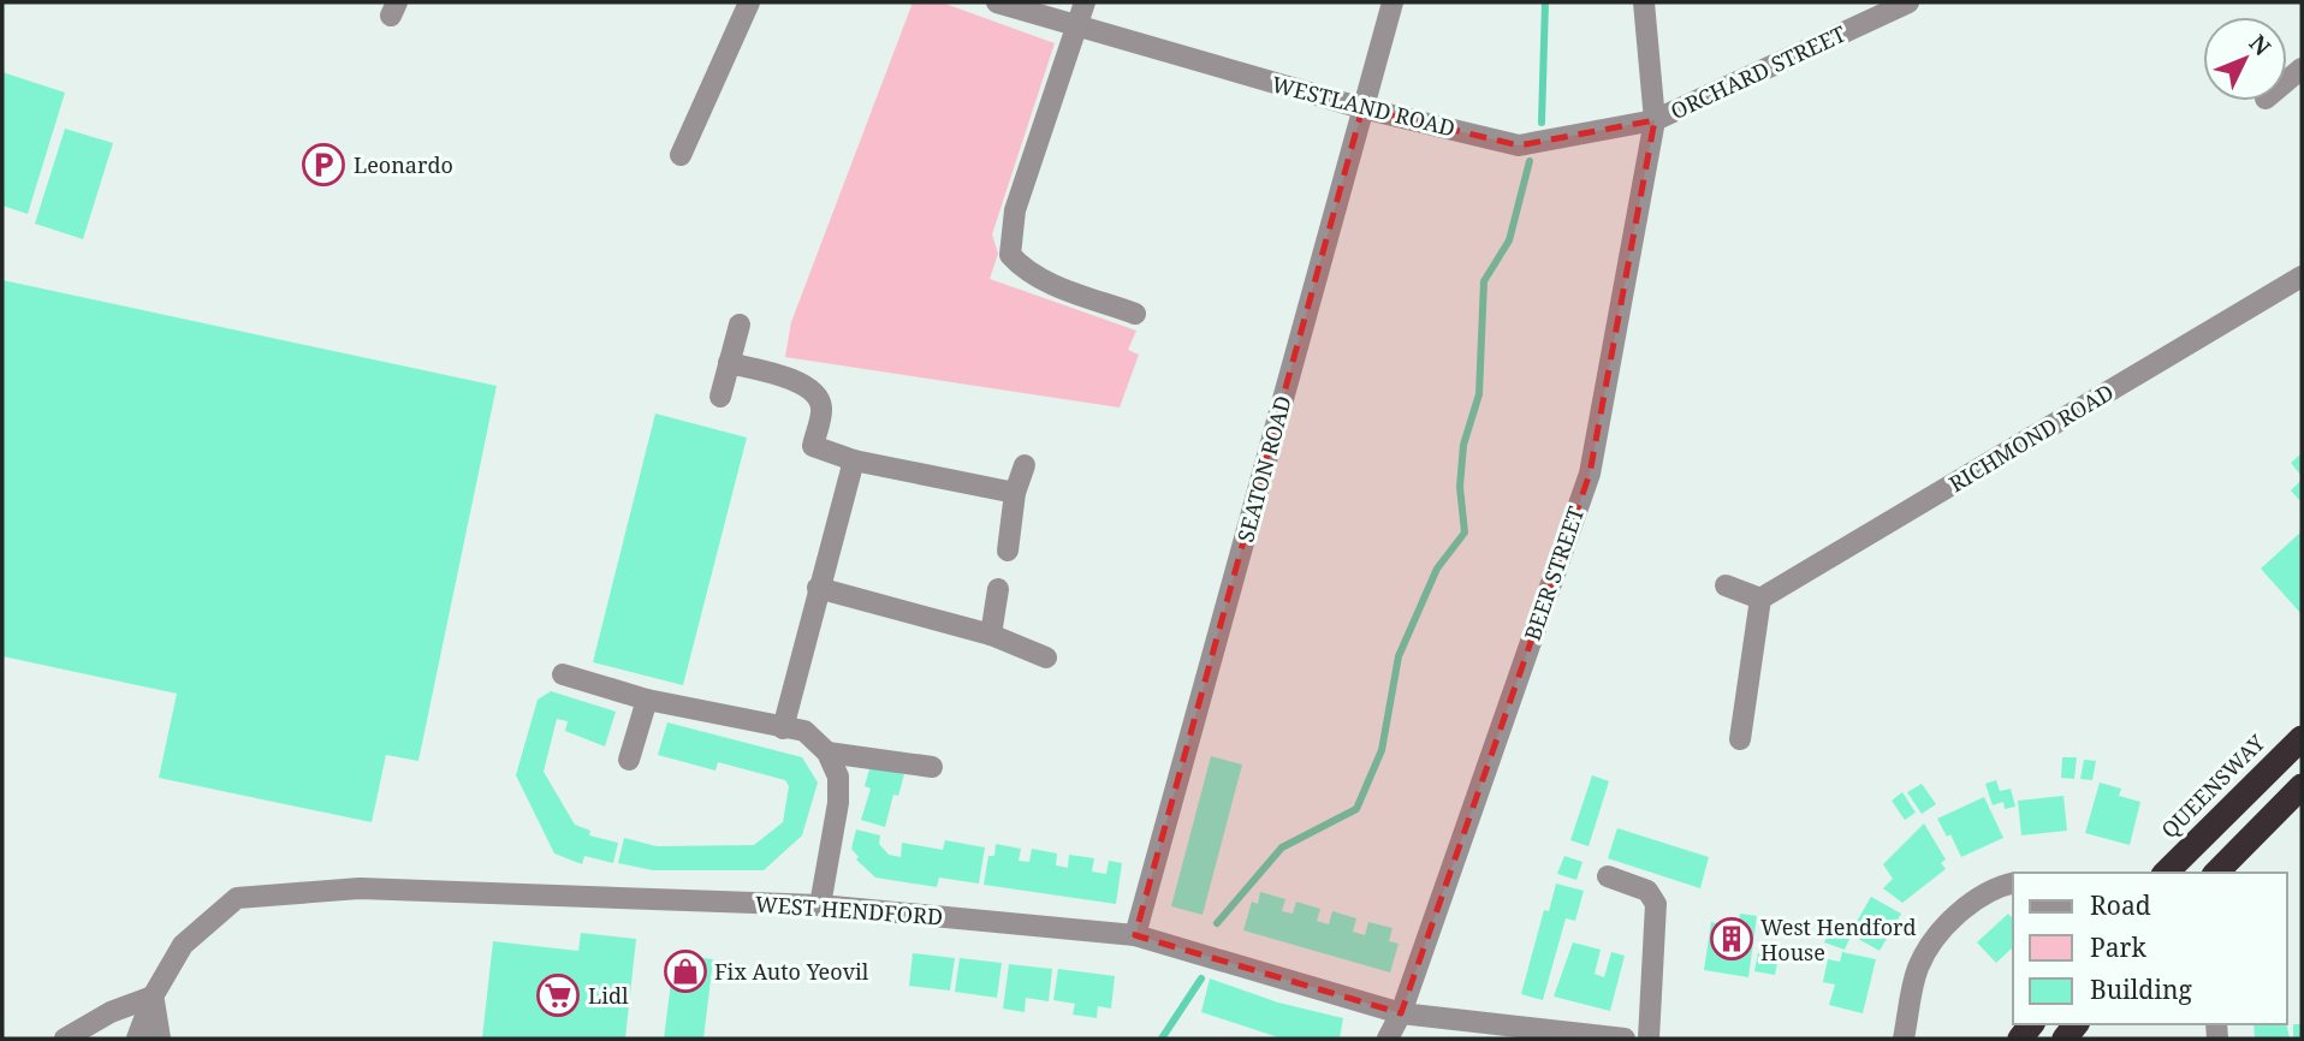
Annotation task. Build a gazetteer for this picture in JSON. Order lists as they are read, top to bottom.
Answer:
{
  "streets": {
    "highway": ["QUEENSWAY"],
    "street": [
      "ORCHARD STREET",
      "WESTLAND ROAD",
      "RICHMOND ROAD",
      "SEATON ROAD",
      "BEER STREET",
      "WEST HENDFORD"
    ]
  },
  "crossings": [
    ["ORCHARD STREET", "WESTLAND ROAD"],
    ["ORCHARD STREET", "BEER STREET"],
    ["WESTLAND ROAD", "SEATON ROAD"],
    ["WESTLAND ROAD", "BEER STREET"],
    ["SEATON ROAD", "WEST HENDFORD"],
    ["BEER STREET", "WEST HENDFORD"]
  ],
  "places": {
    "parking": ["Leonardo"],
    "building": ["West Hendford House"],
    "shop": ["Fix Auto Yeovil"],
    "supermarket": ["Lidl"]
  },
  "legend": ["Road", "Park", "Building"],
  "north": "top right"
}
